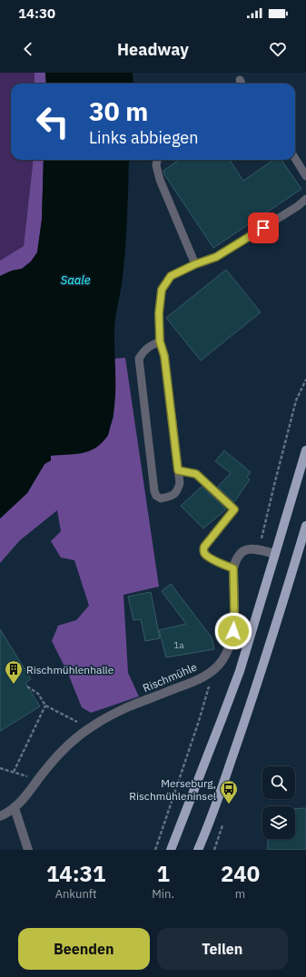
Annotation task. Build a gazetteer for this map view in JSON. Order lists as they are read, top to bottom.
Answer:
{
  "streets": {
    "street": ["Rischmühle"]
  },
  "water": ["Saale"],
  "places": {
    "building": ["Rischmühlenhalle"],
    "bus stop": ["Merseburg, Rischmühleninsel"]
  },
  "house_numbers": ["1a"],
  "page": {
    "status": "14:30",
    "header": "Headway",
    "turn": ["30 m", "Links abbiegen"],
    "eta": [
      "14:31",
      "Ankunft",
      "1",
      "Min.",
      "240",
      "m"
    ],
    "buttons": ["Beenden", "Teilen"]
  }
}
